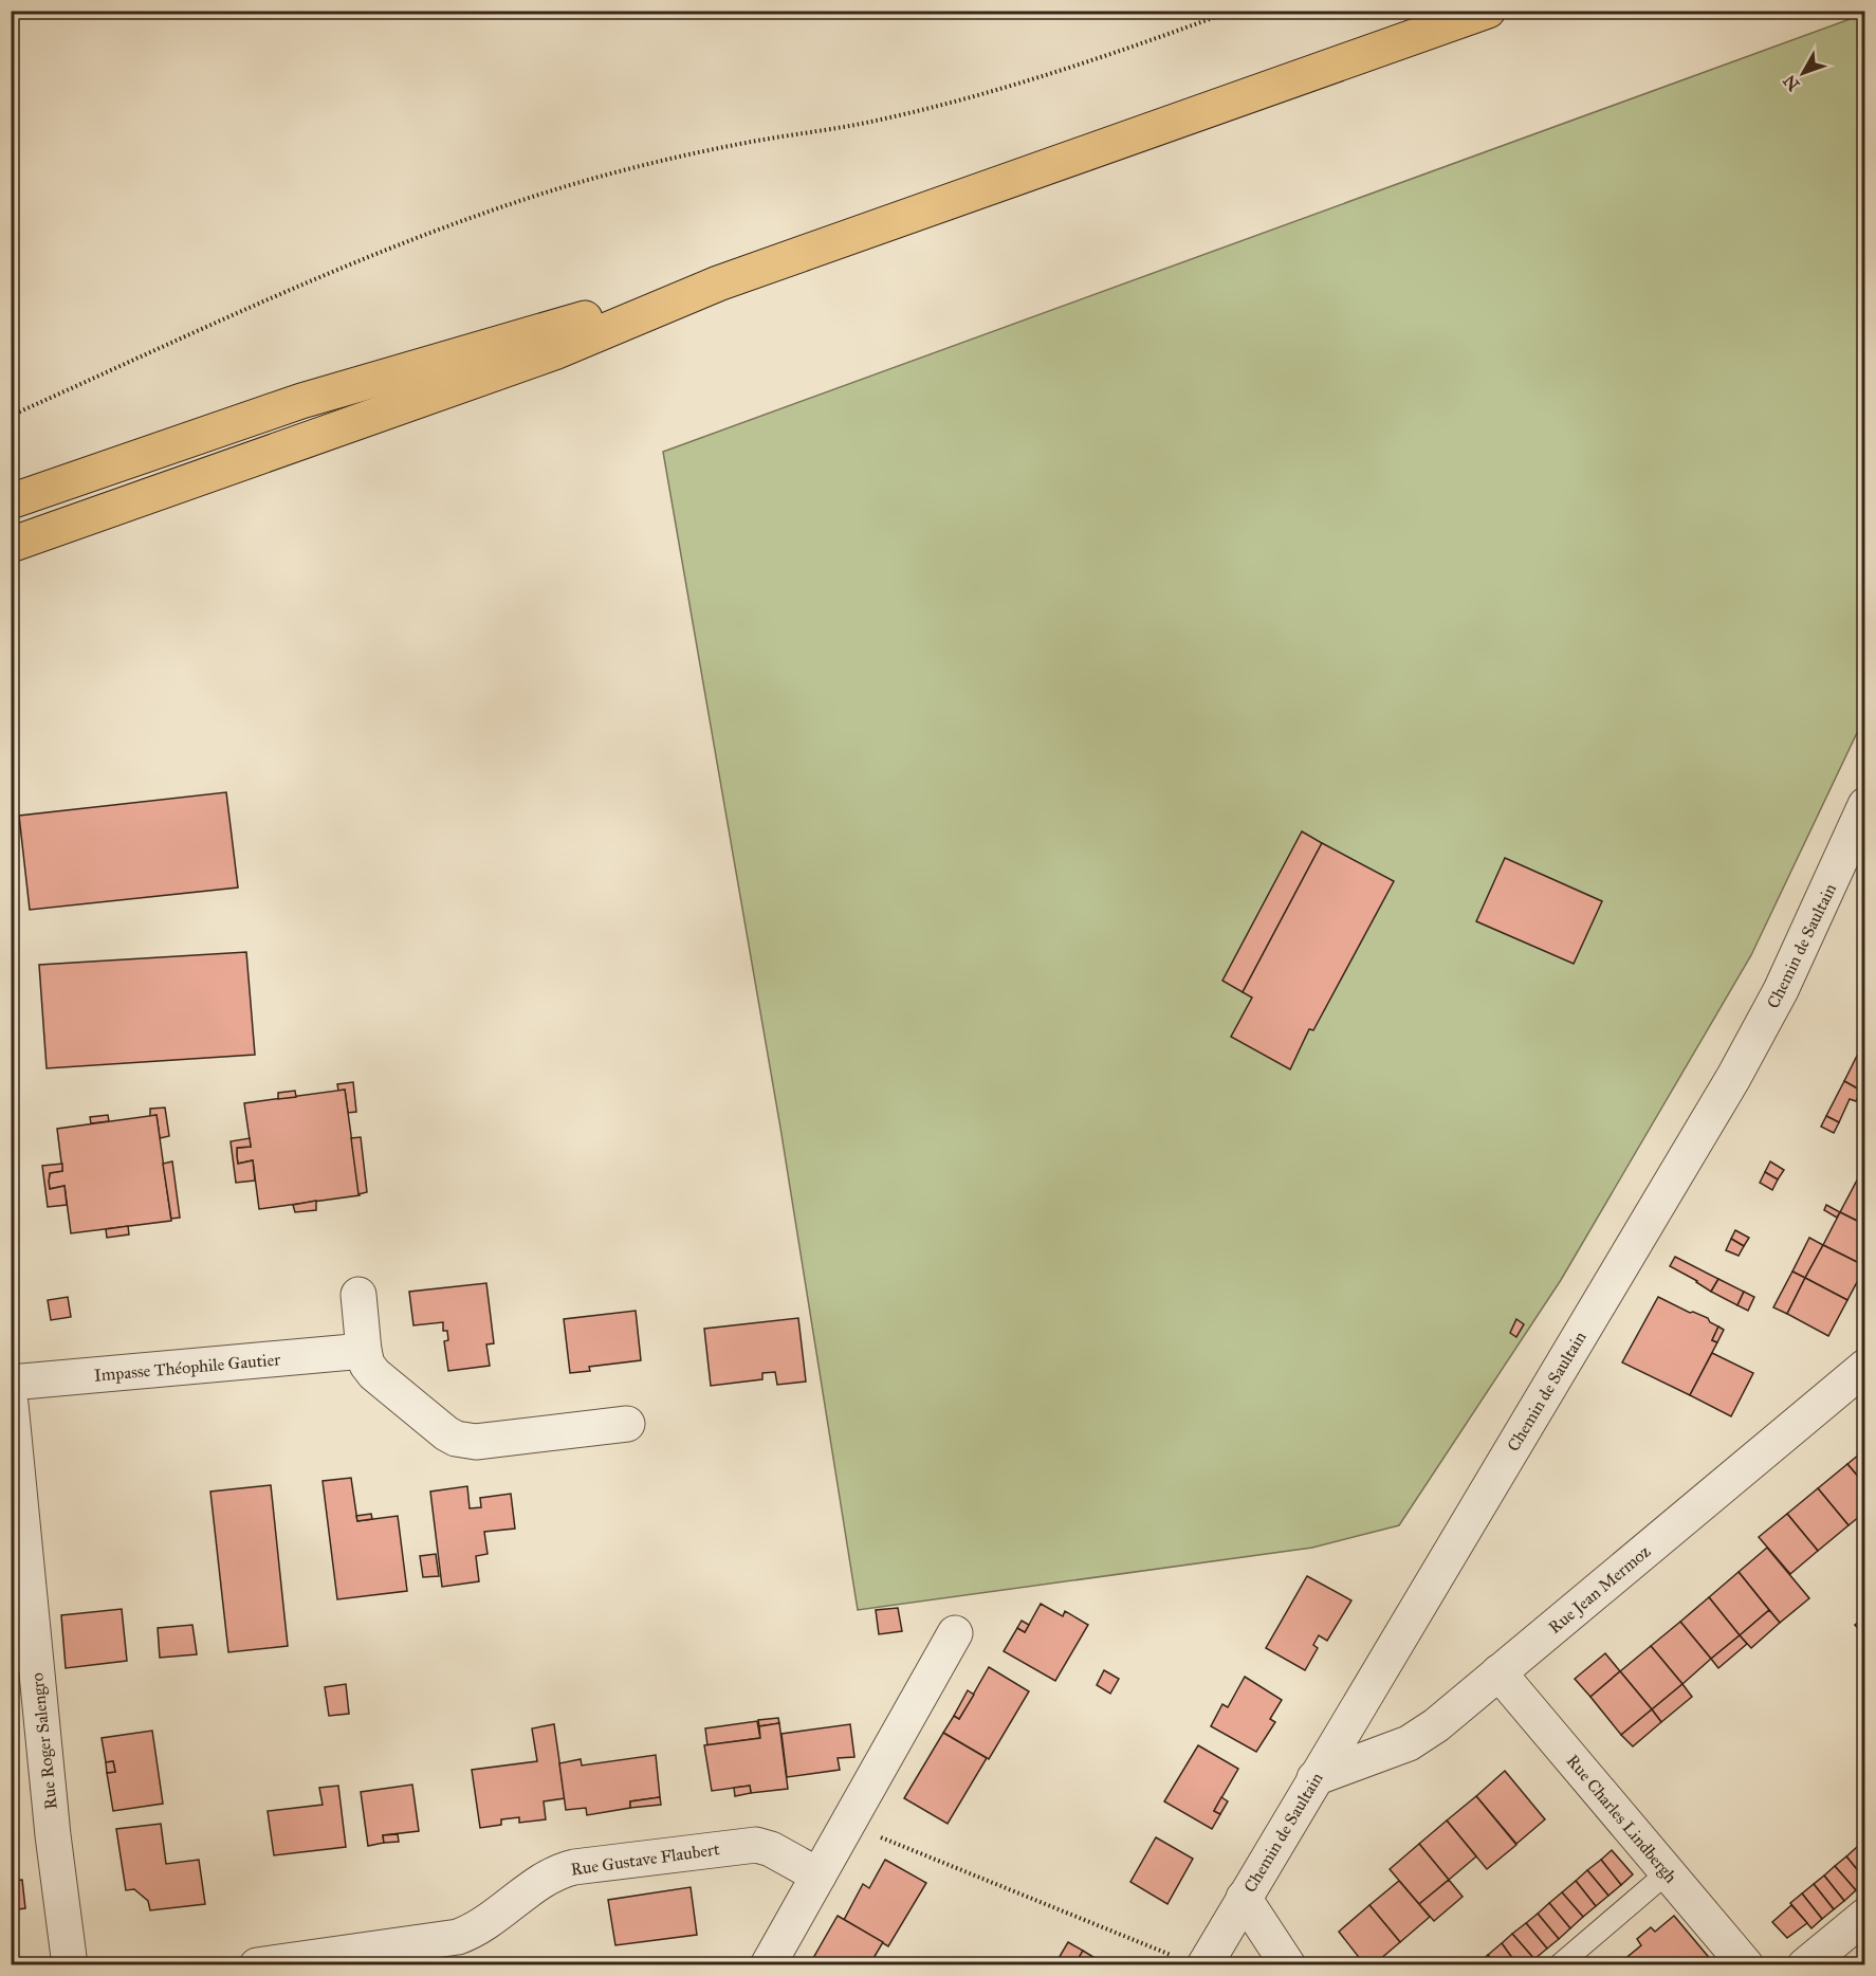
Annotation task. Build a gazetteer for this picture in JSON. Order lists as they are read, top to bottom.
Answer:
{
  "streets": {
    "street": [
      "Chemin de Saultain",
      "Impasse Théophile Gautier",
      "Rue Jean Mermoz",
      "Rue Roger Salengro",
      "Rue Charles Lindbergh",
      "Rue Gustave Flaubert"
    ]
  },
  "crossings": [
    ["Chemin de Saultain", "Rue Jean Mermoz"],
    ["Rue Jean Mermoz", "Rue Charles Lindbergh"]
  ],
  "north": "bottom left"
}
